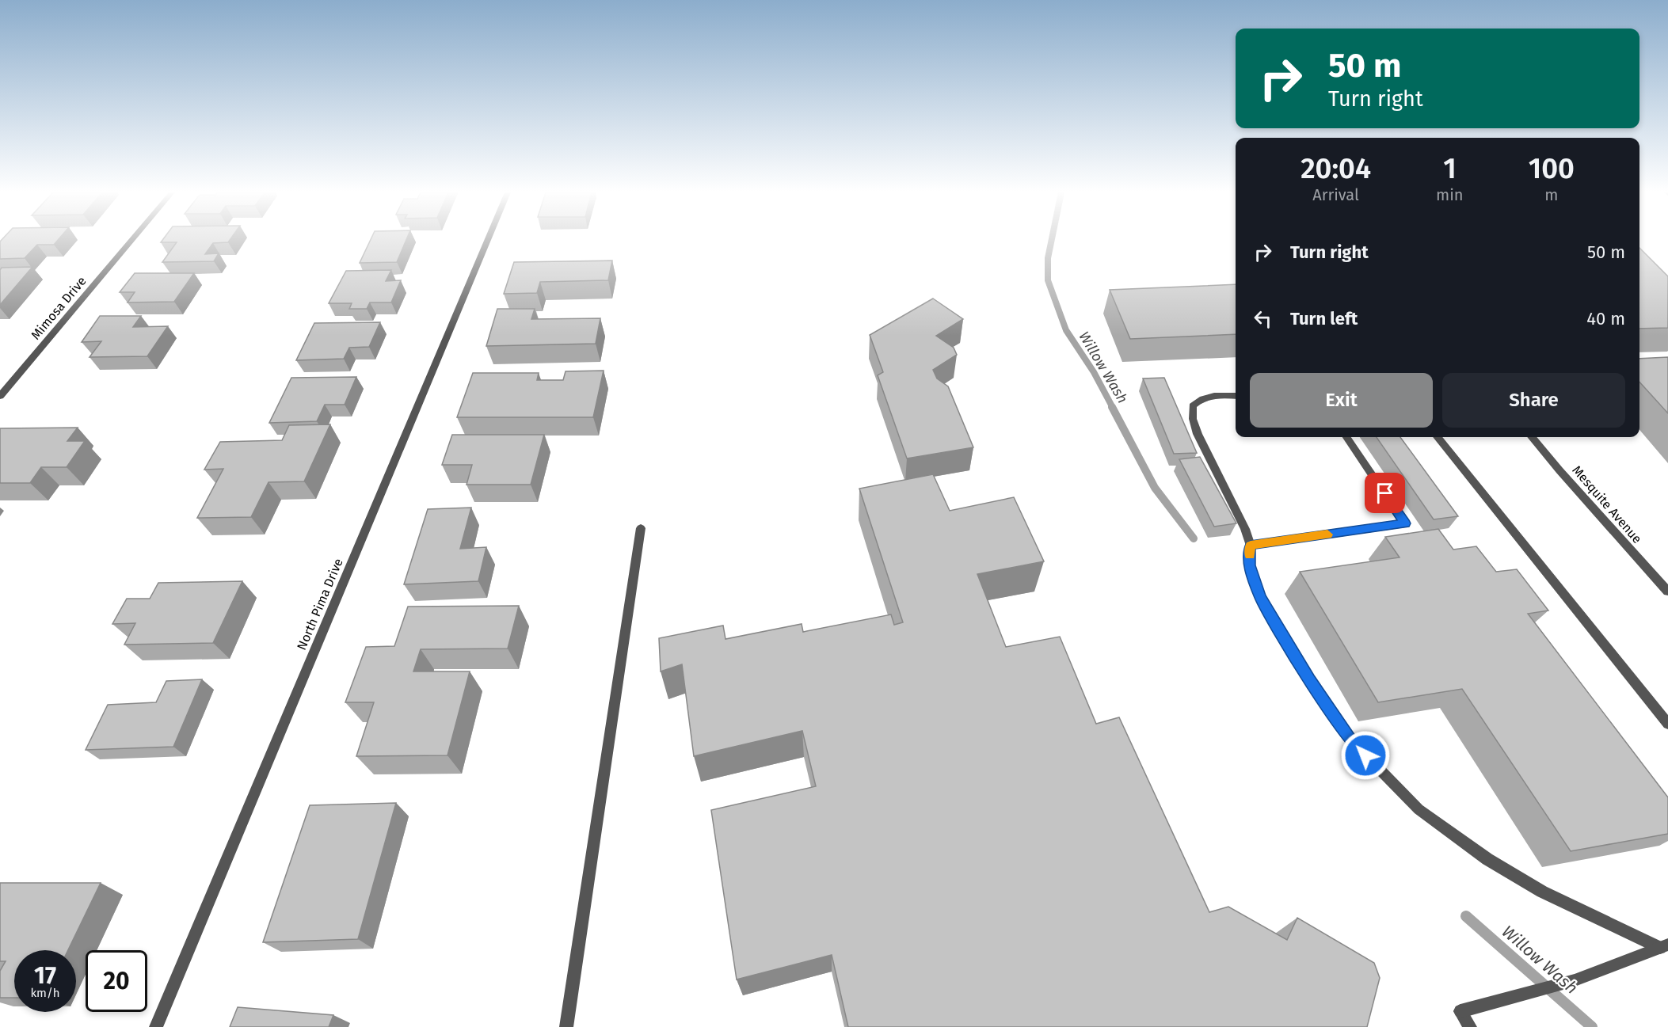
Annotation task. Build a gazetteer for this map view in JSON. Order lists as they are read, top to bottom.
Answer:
{
  "streets": {
    "street": ["Mimosa Drive", "Mesquite Avenue", "North Pima Drive"]
  },
  "water": ["Willow Wash"],
  "page": {
    "turn": ["50 m", "Turn right"],
    "eta": [
      "20:04",
      "Arrival",
      "1",
      "min",
      "100",
      "m"
    ],
    "list": [
      {
        "name": "Turn right",
        "value": "50 m"
      },
      {
        "name": "Turn left",
        "value": "40 m"
      }
    ],
    "buttons": ["Exit", "Share"],
    "speed": "17 km/h",
    "limit": "20"
  }
}
